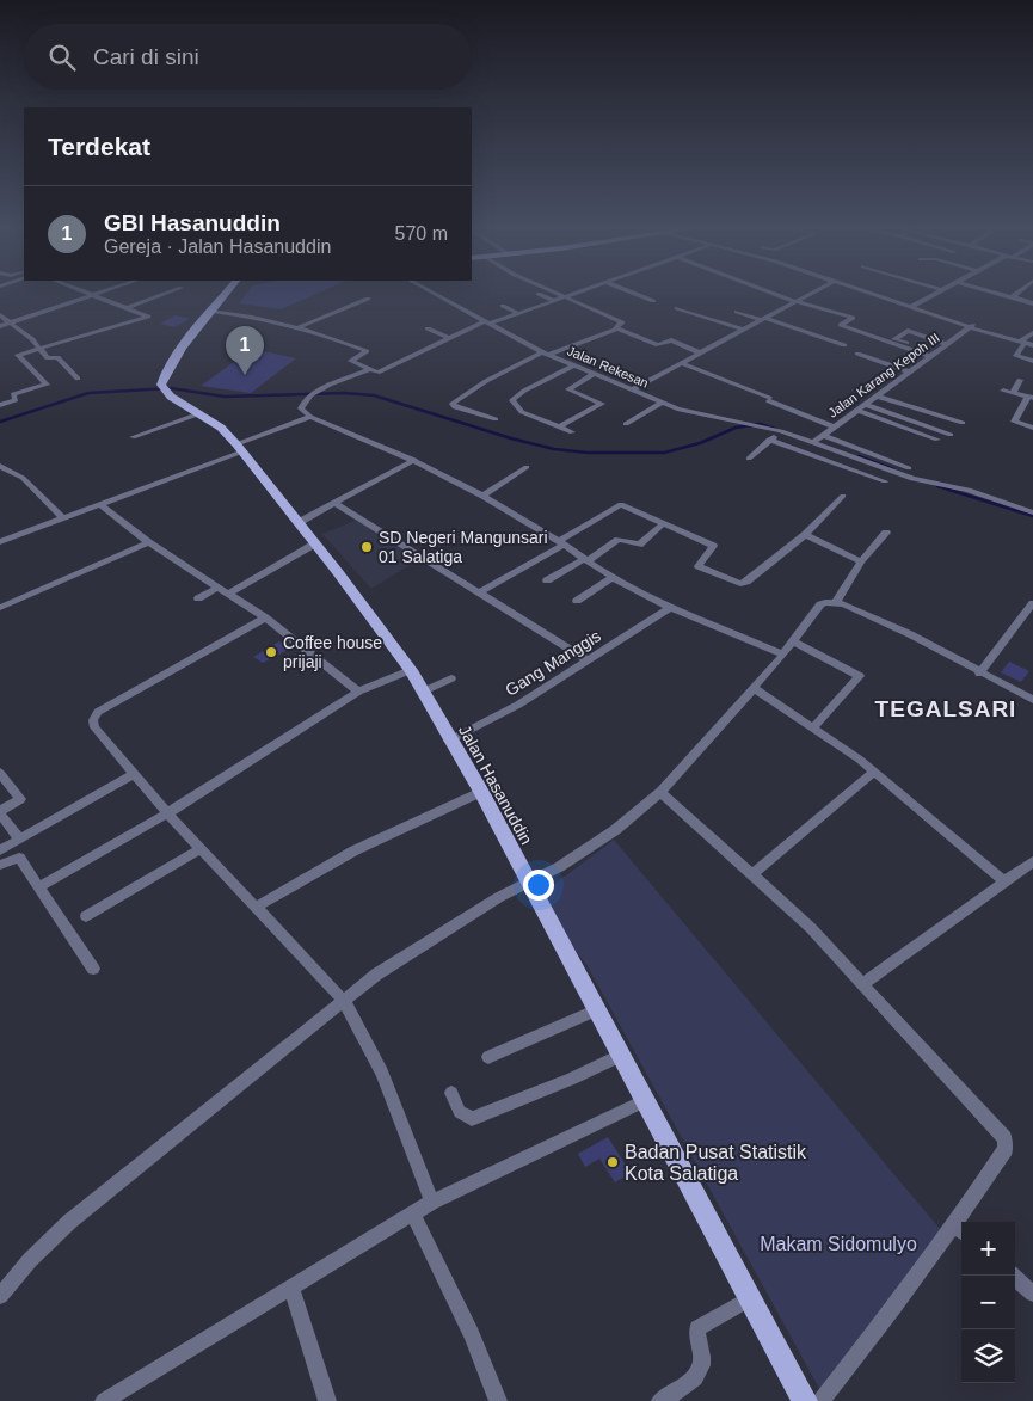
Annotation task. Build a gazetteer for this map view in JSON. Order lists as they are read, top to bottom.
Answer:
{
  "streets": {
    "main road": ["Jalan Hasanuddin"],
    "street": ["Jalan Rekesan", "Jalan Karang Kepoh III", "Gang Manggis"]
  },
  "crossings": [
    ["Jalan Rekesan", "Jalan Karang Kepoh III"],
    ["Gang Manggis", "Jalan Hasanuddin"]
  ],
  "districts": ["TEGALSARI"],
  "parks": ["Makam Sidomulyo"],
  "places": ["SD Negeri Mangunsari 01 Salatiga", "Coffee house prijaji", "Badan Pusat Statistik Kota Salatiga"],
  "page": {
    "search": "Cari di sini",
    "heading": "Terdekat",
    "list": [
      {
        "mark": "1",
        "name": "GBI Hasanuddin",
        "note": "Gereja · Jalan Hasanuddin",
        "value": "570 m"
      }
    ],
    "pins": "1",
    "map_buttons": ["+", "−"]
  }
}
